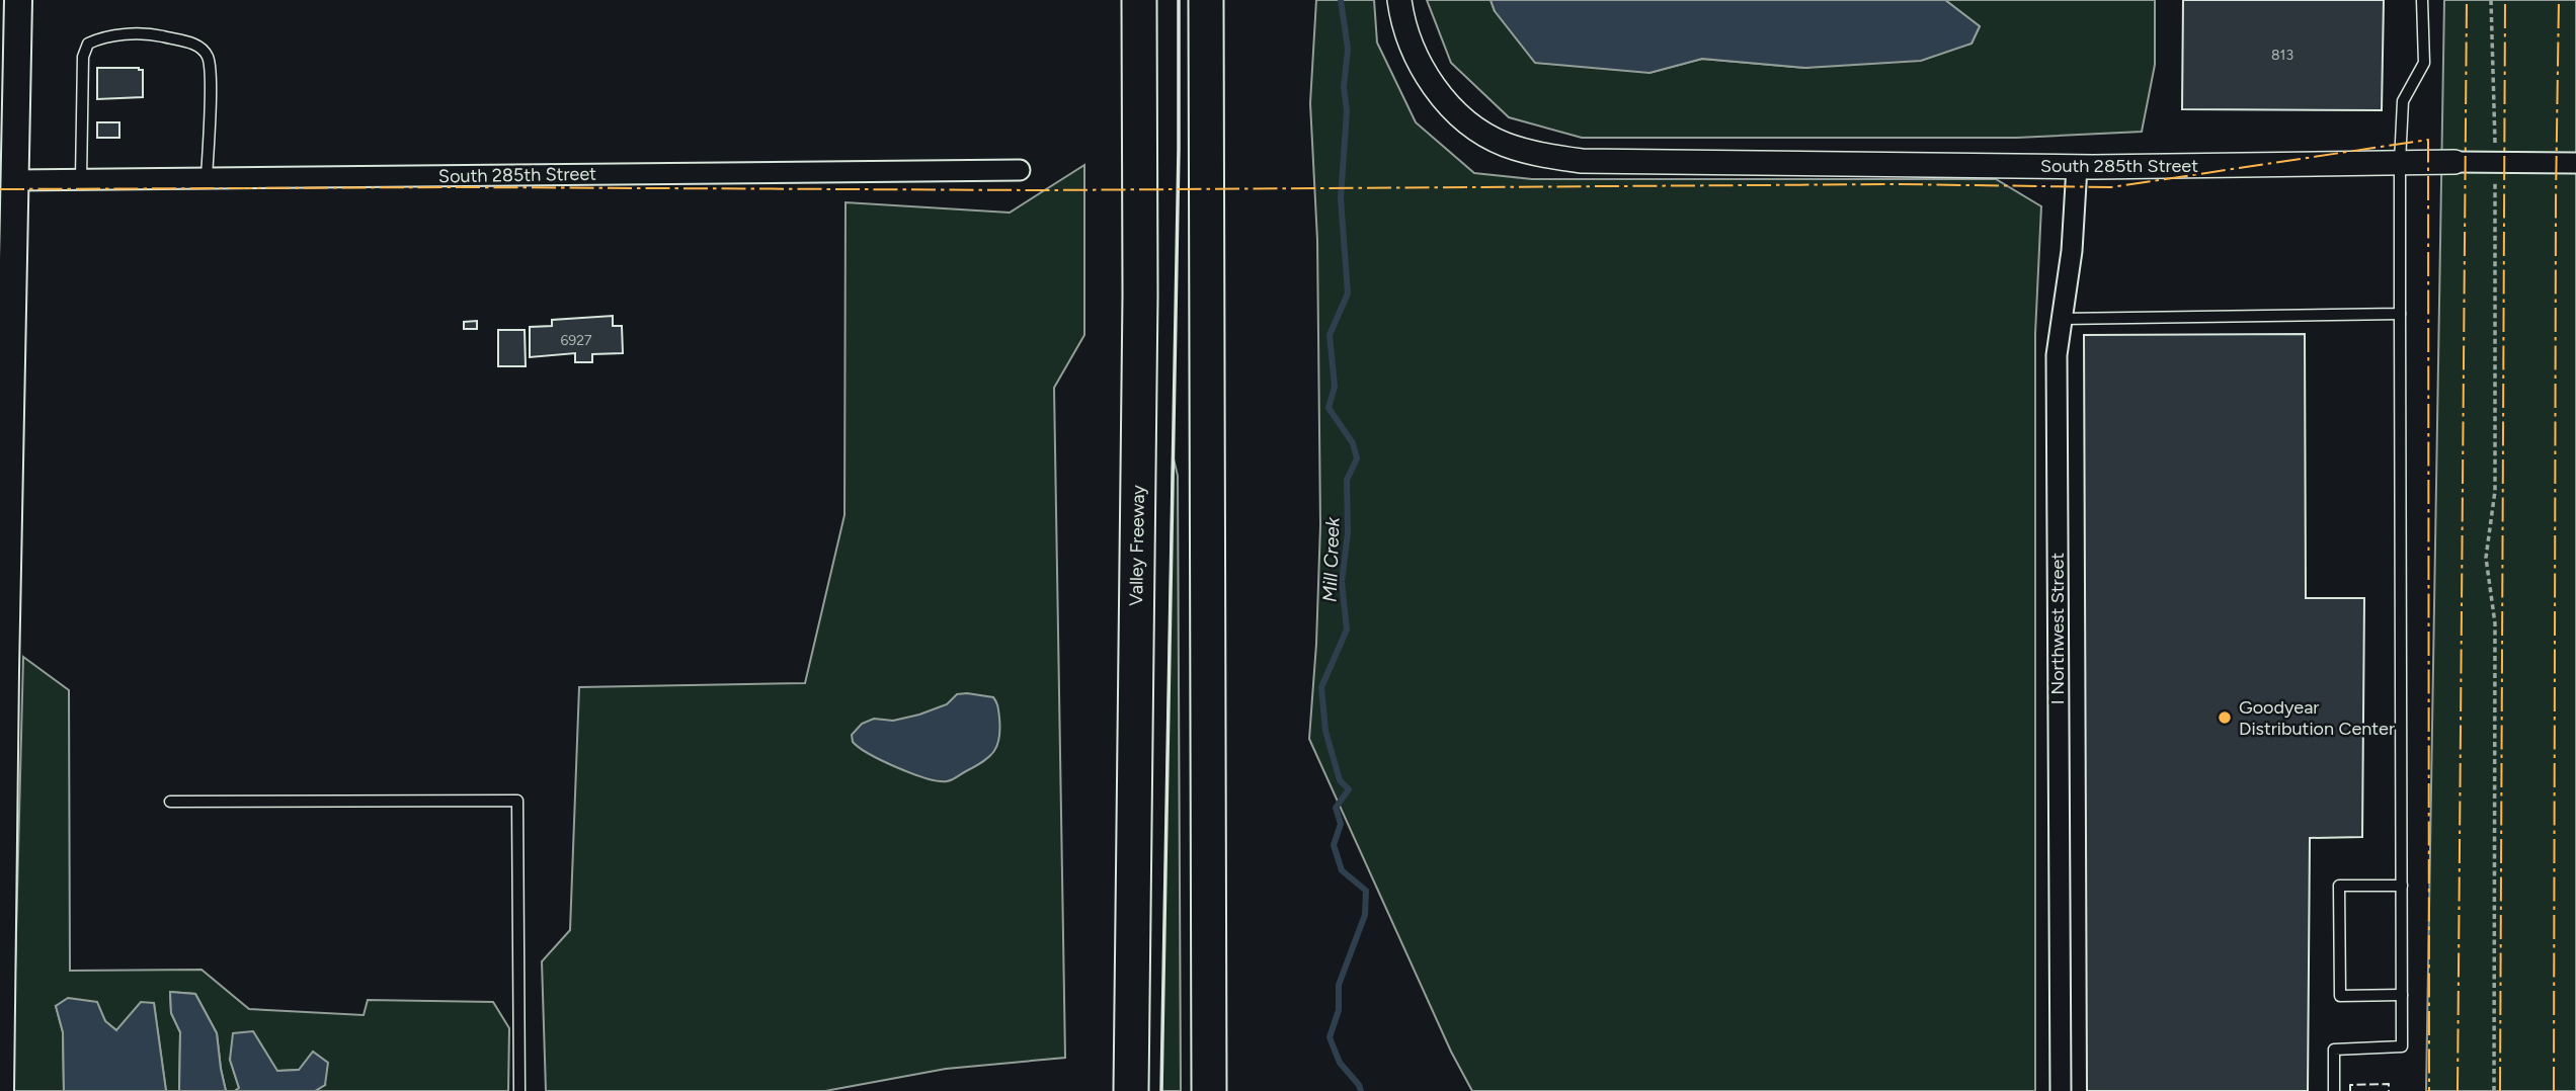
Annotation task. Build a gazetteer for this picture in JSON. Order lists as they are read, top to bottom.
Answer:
{
  "streets": {
    "highway": ["Valley Freeway"],
    "street": ["South 285th Street", "I Northwest Street"]
  },
  "crossings": [
    ["South 285th Street", "I Northwest Street"]
  ],
  "water": ["Mill Creek"],
  "places": ["Goodyear Distribution Center"],
  "house_numbers": ["813", "6927"]
}
